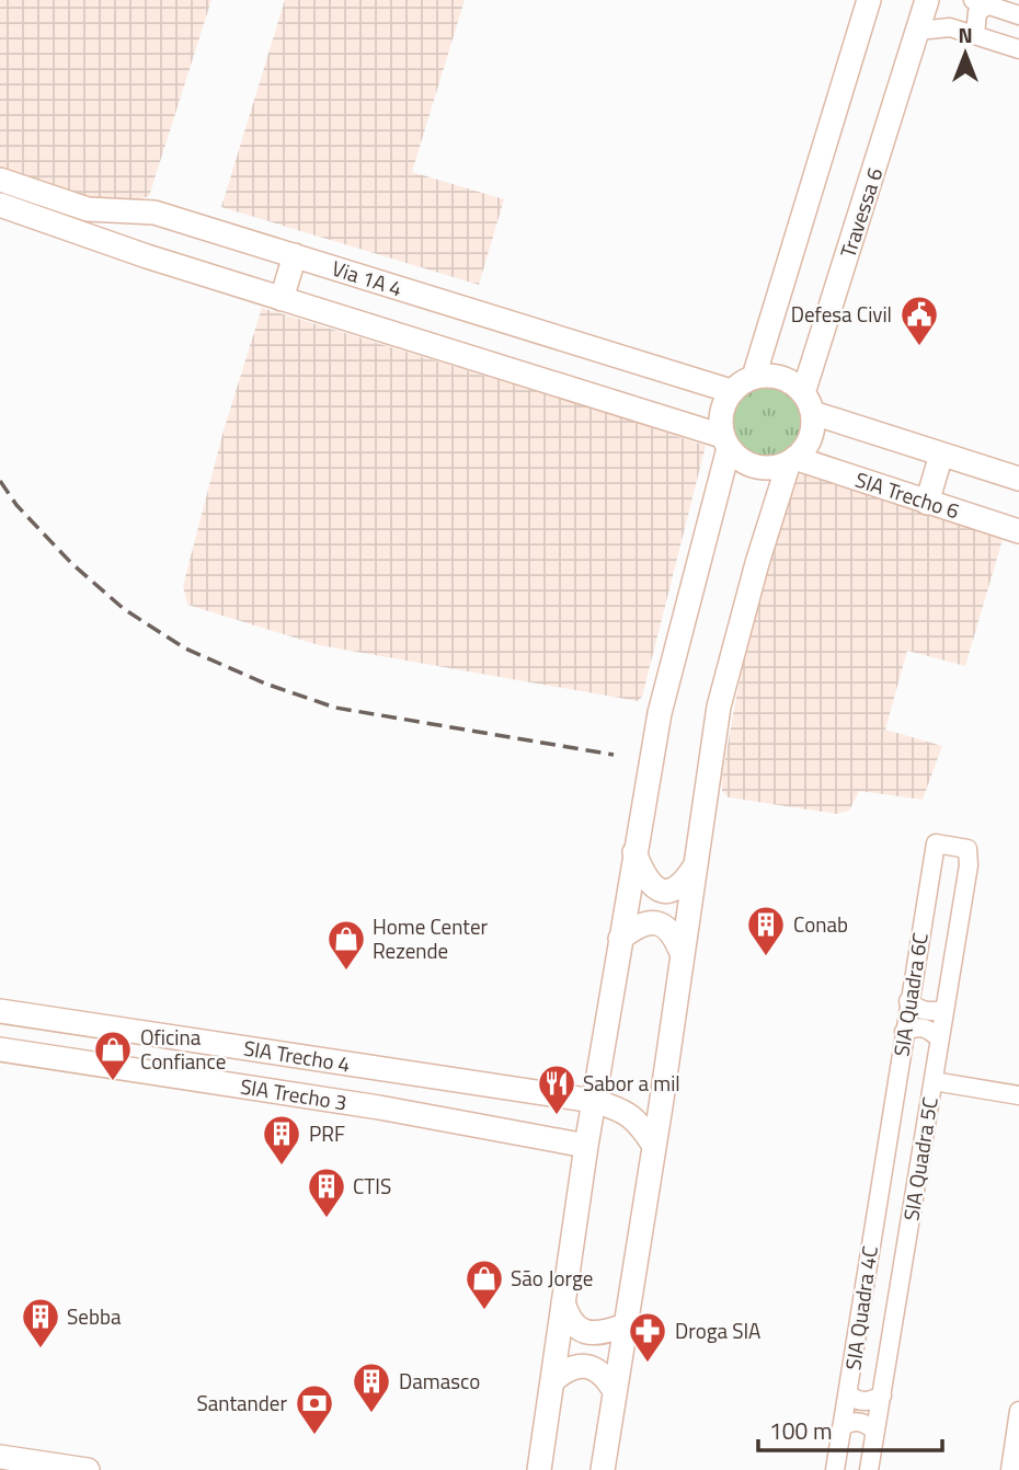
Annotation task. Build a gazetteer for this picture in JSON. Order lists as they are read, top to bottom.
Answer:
{
  "streets": {
    "main road": [
      "Travessa 6",
      "Via 1A 4",
      "SIA Trecho 6",
      "SIA Trecho 4",
      "SIA Trecho 3"
    ],
    "street": ["SIA Quadra 6C", "SIA Quadra 5C", "SIA Quadra 4C"]
  },
  "crossings": [
    ["Travessa 6", "Via 1A 4"],
    ["Travessa 6", "SIA Trecho 6"],
    ["Via 1A 4", "SIA Trecho 6"],
    ["SIA Quadra 6C", "SIA Quadra 5C"],
    ["SIA Quadra 6C", "SIA Quadra 4C"]
  ],
  "places": {
    "public building": ["Defesa Civil"],
    "building": [
      "Conab",
      "PRF",
      "CTIS",
      "Sebba",
      "Damasco"
    ],
    "shop": ["Home Center Rezende", "Oficina Confiance", "São Jorge"],
    "restaurant": ["Sabor a mil"],
    "pharmacy": ["Droga SIA"],
    "bank": ["Santander"]
  },
  "scale_bar": "100 m",
  "north": "top"
}
